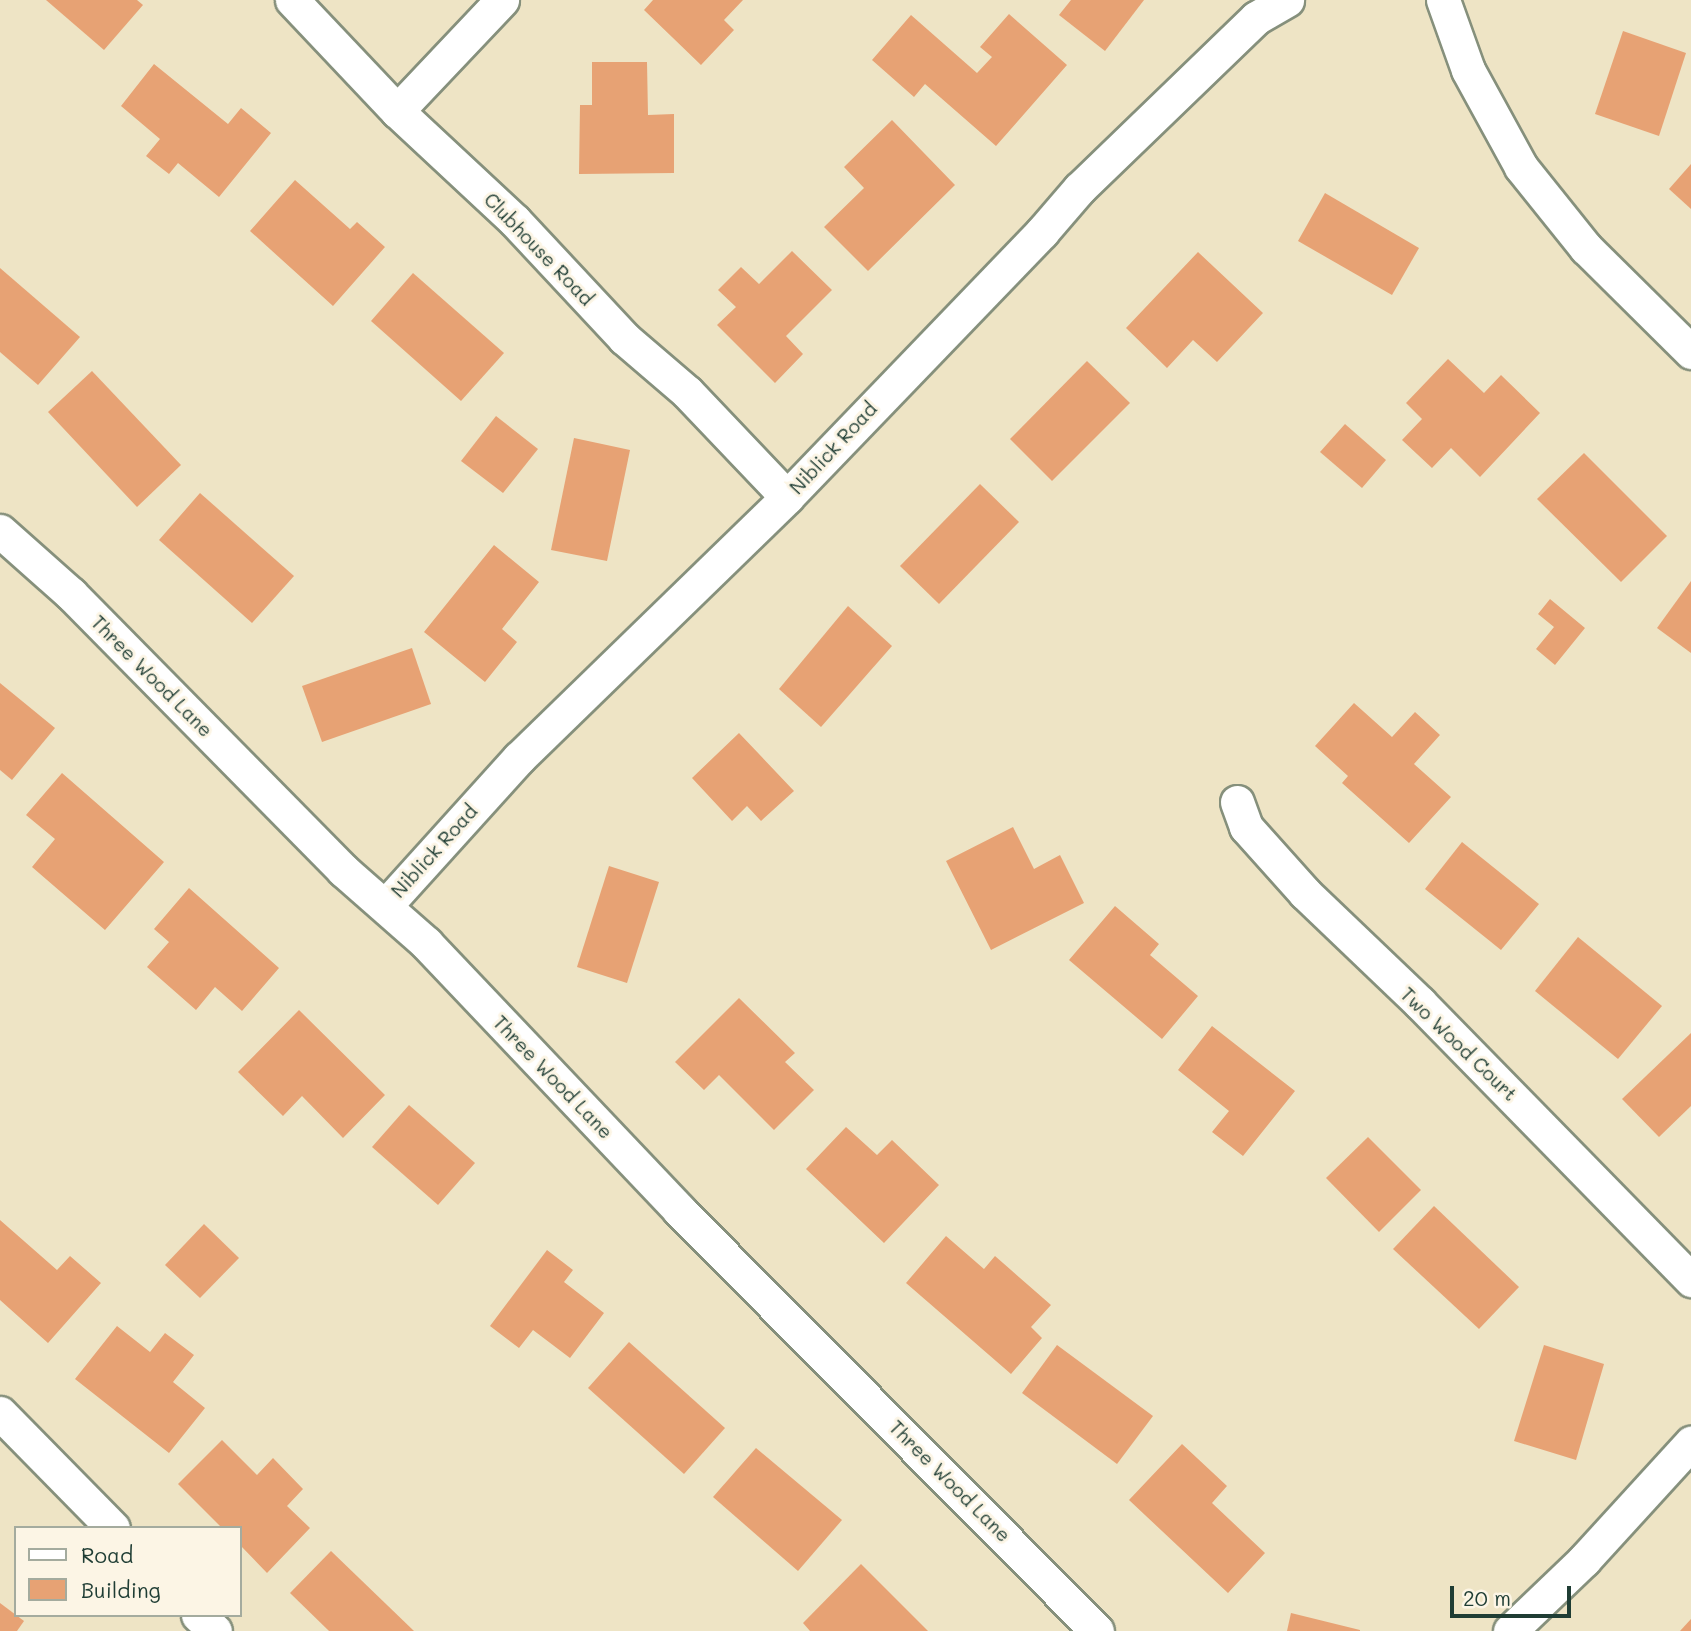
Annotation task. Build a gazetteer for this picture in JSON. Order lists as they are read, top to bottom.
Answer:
{
  "streets": {
    "street": [
      "Clubhouse Road",
      "Niblick Road",
      "Three Wood Lane",
      "Two Wood Court"
    ]
  },
  "crossings": [
    ["Clubhouse Road", "Niblick Road"],
    ["Niblick Road", "Three Wood Lane"]
  ],
  "legend": ["Road", "Building"],
  "scale_bar": "20 m"
}
